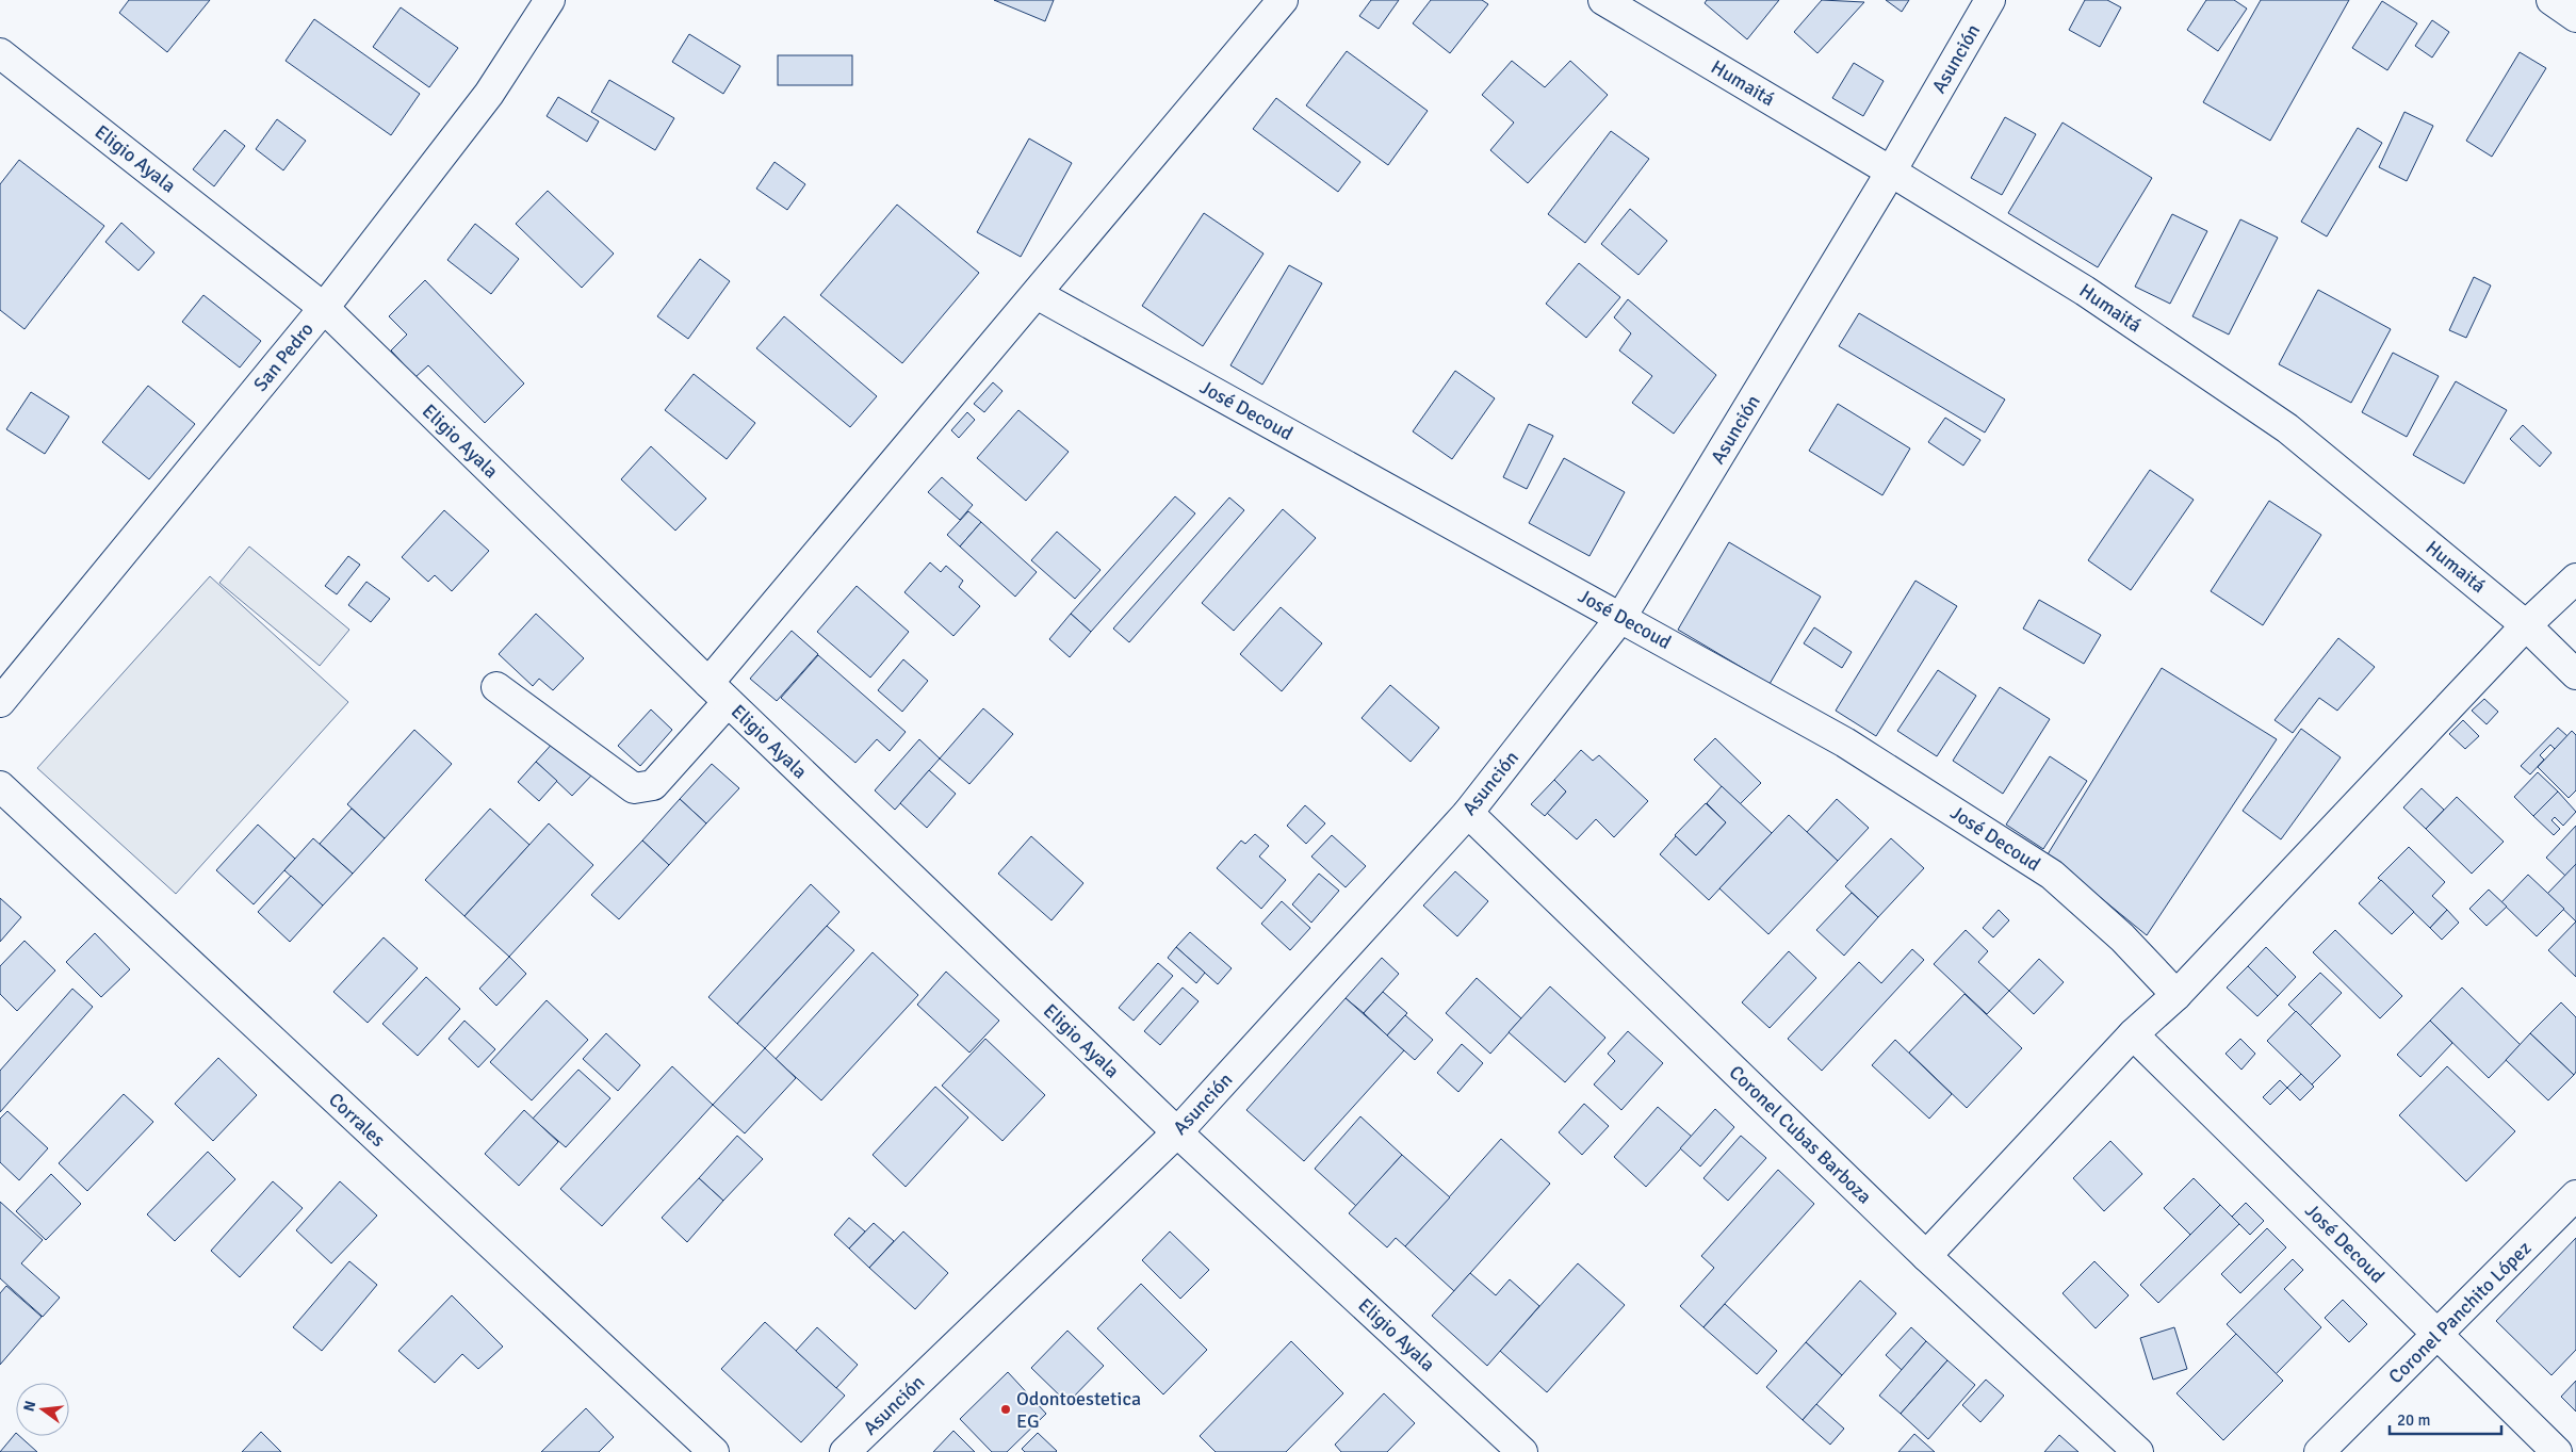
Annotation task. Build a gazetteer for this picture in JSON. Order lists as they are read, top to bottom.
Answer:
{
  "streets": {
    "street": [
      "Asunción",
      "Humaitá",
      "Eligio Ayala",
      "San Pedro",
      "José Decoud",
      "Corrales",
      "Coronel Cubas Barboza",
      "Coronel Panchito López"
    ]
  },
  "crossings": [
    ["Asunción", "Humaitá"],
    ["Asunción", "Eligio Ayala"],
    ["Asunción", "José Decoud"],
    ["Asunción", "Coronel Cubas Barboza"],
    ["Eligio Ayala", "San Pedro"],
    ["José Decoud", "Coronel Panchito López"]
  ],
  "places": ["Odontoestetica EG"],
  "scale_bar": "20 m",
  "north": "left"
}
